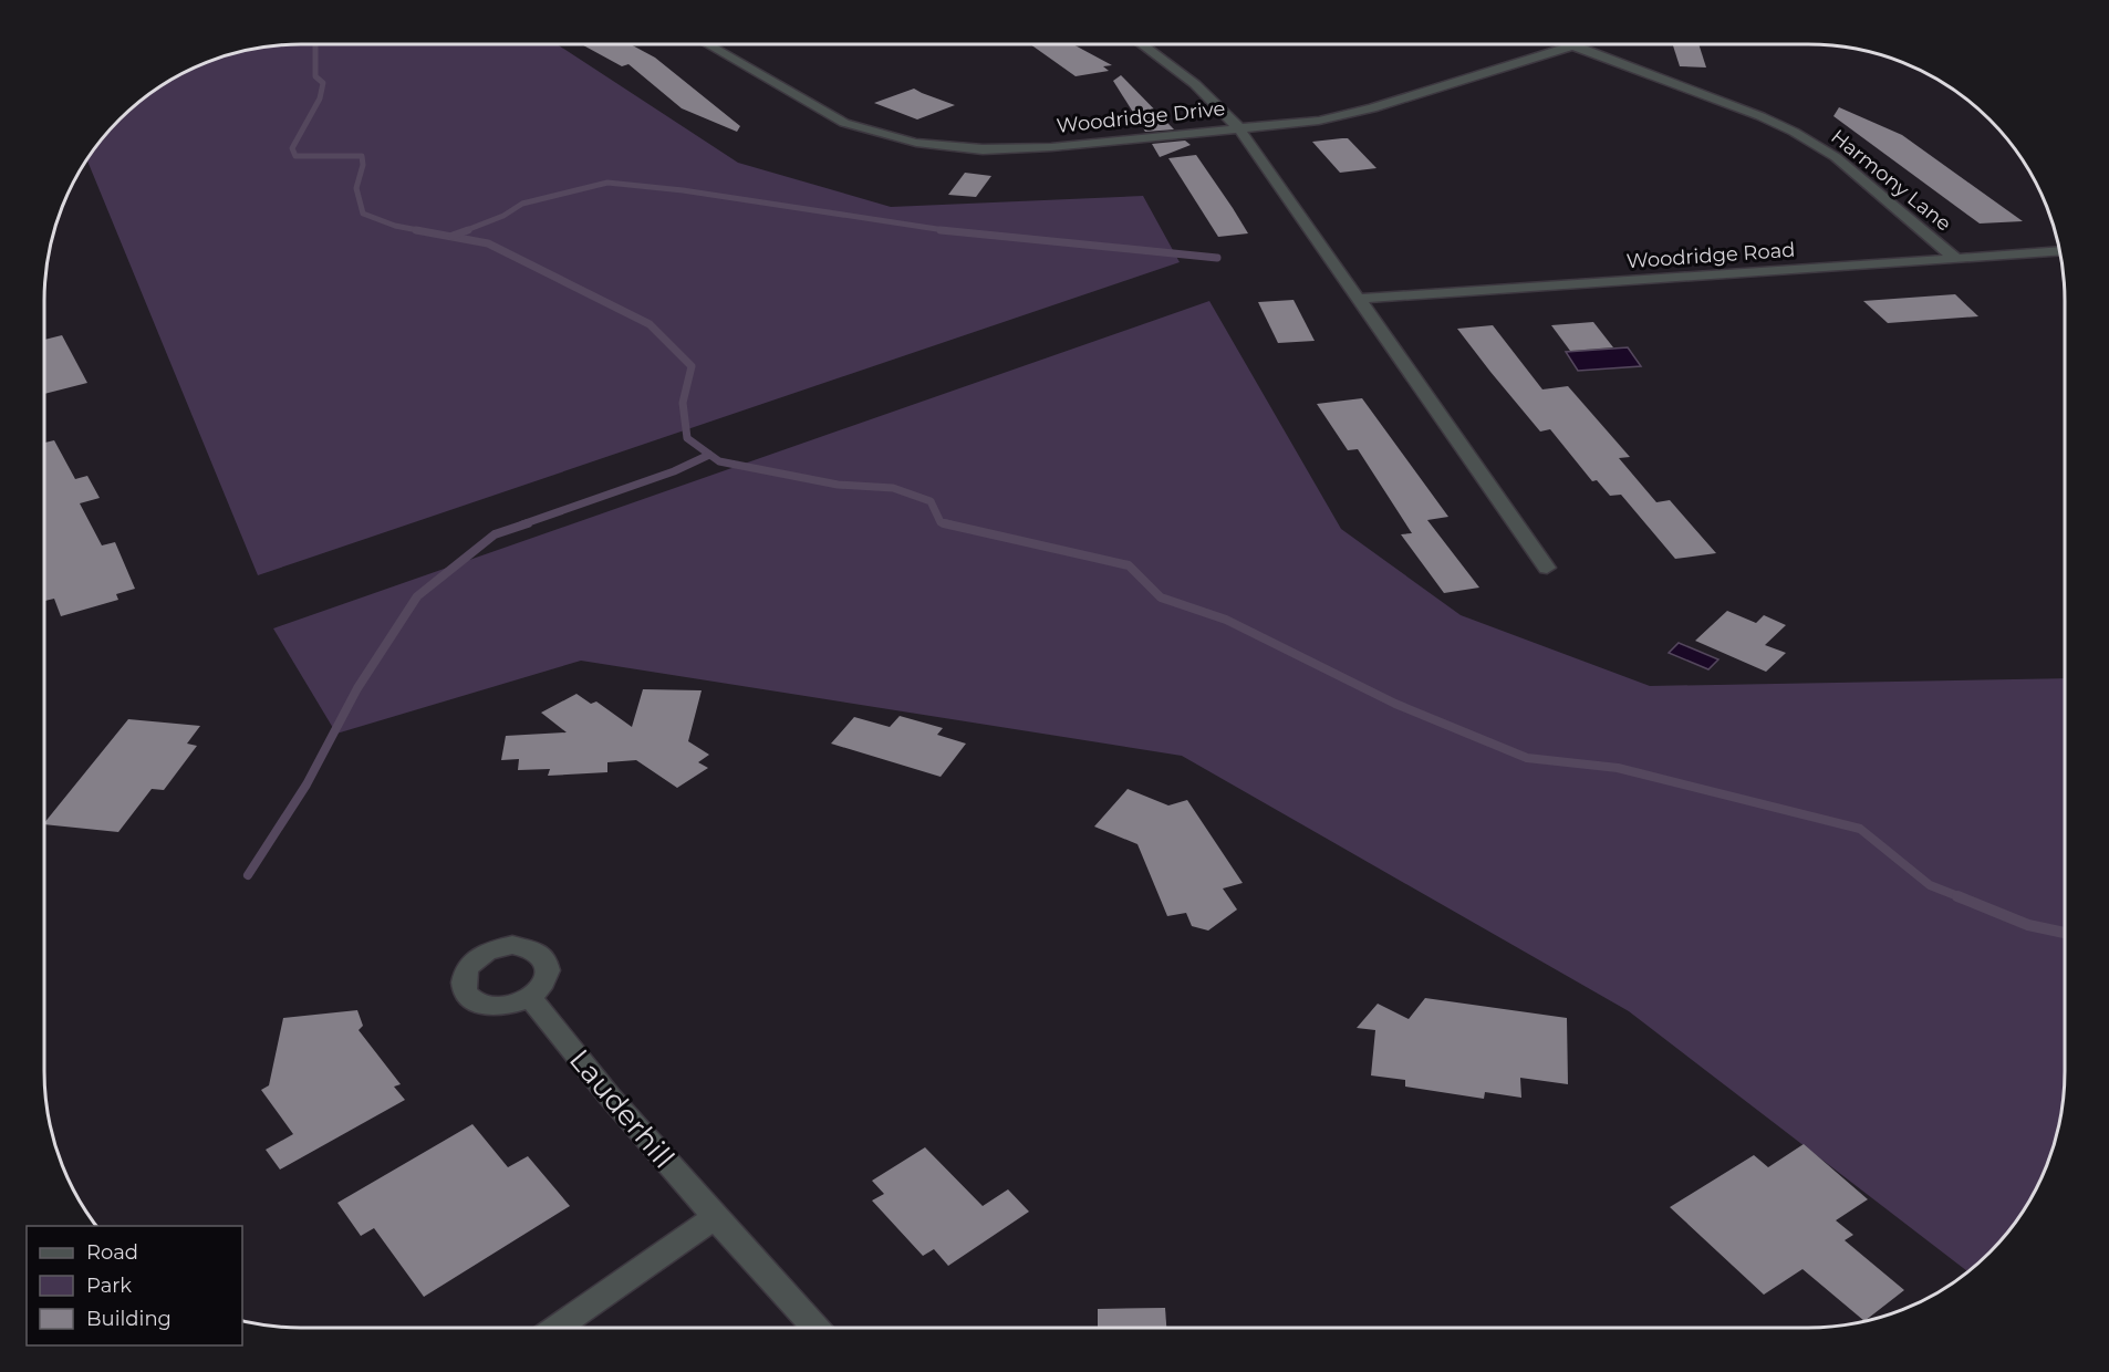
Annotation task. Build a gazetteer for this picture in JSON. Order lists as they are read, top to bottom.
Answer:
{
  "streets": {
    "street": [
      "Woodridge Drive",
      "Harmony Lane",
      "Woodridge Road",
      "Lauderhill"
    ]
  },
  "crossings": [
    ["Woodridge Drive", "Harmony Lane"],
    ["Harmony Lane", "Woodridge Road"]
  ],
  "legend": ["Road", "Park", "Building"]
}
